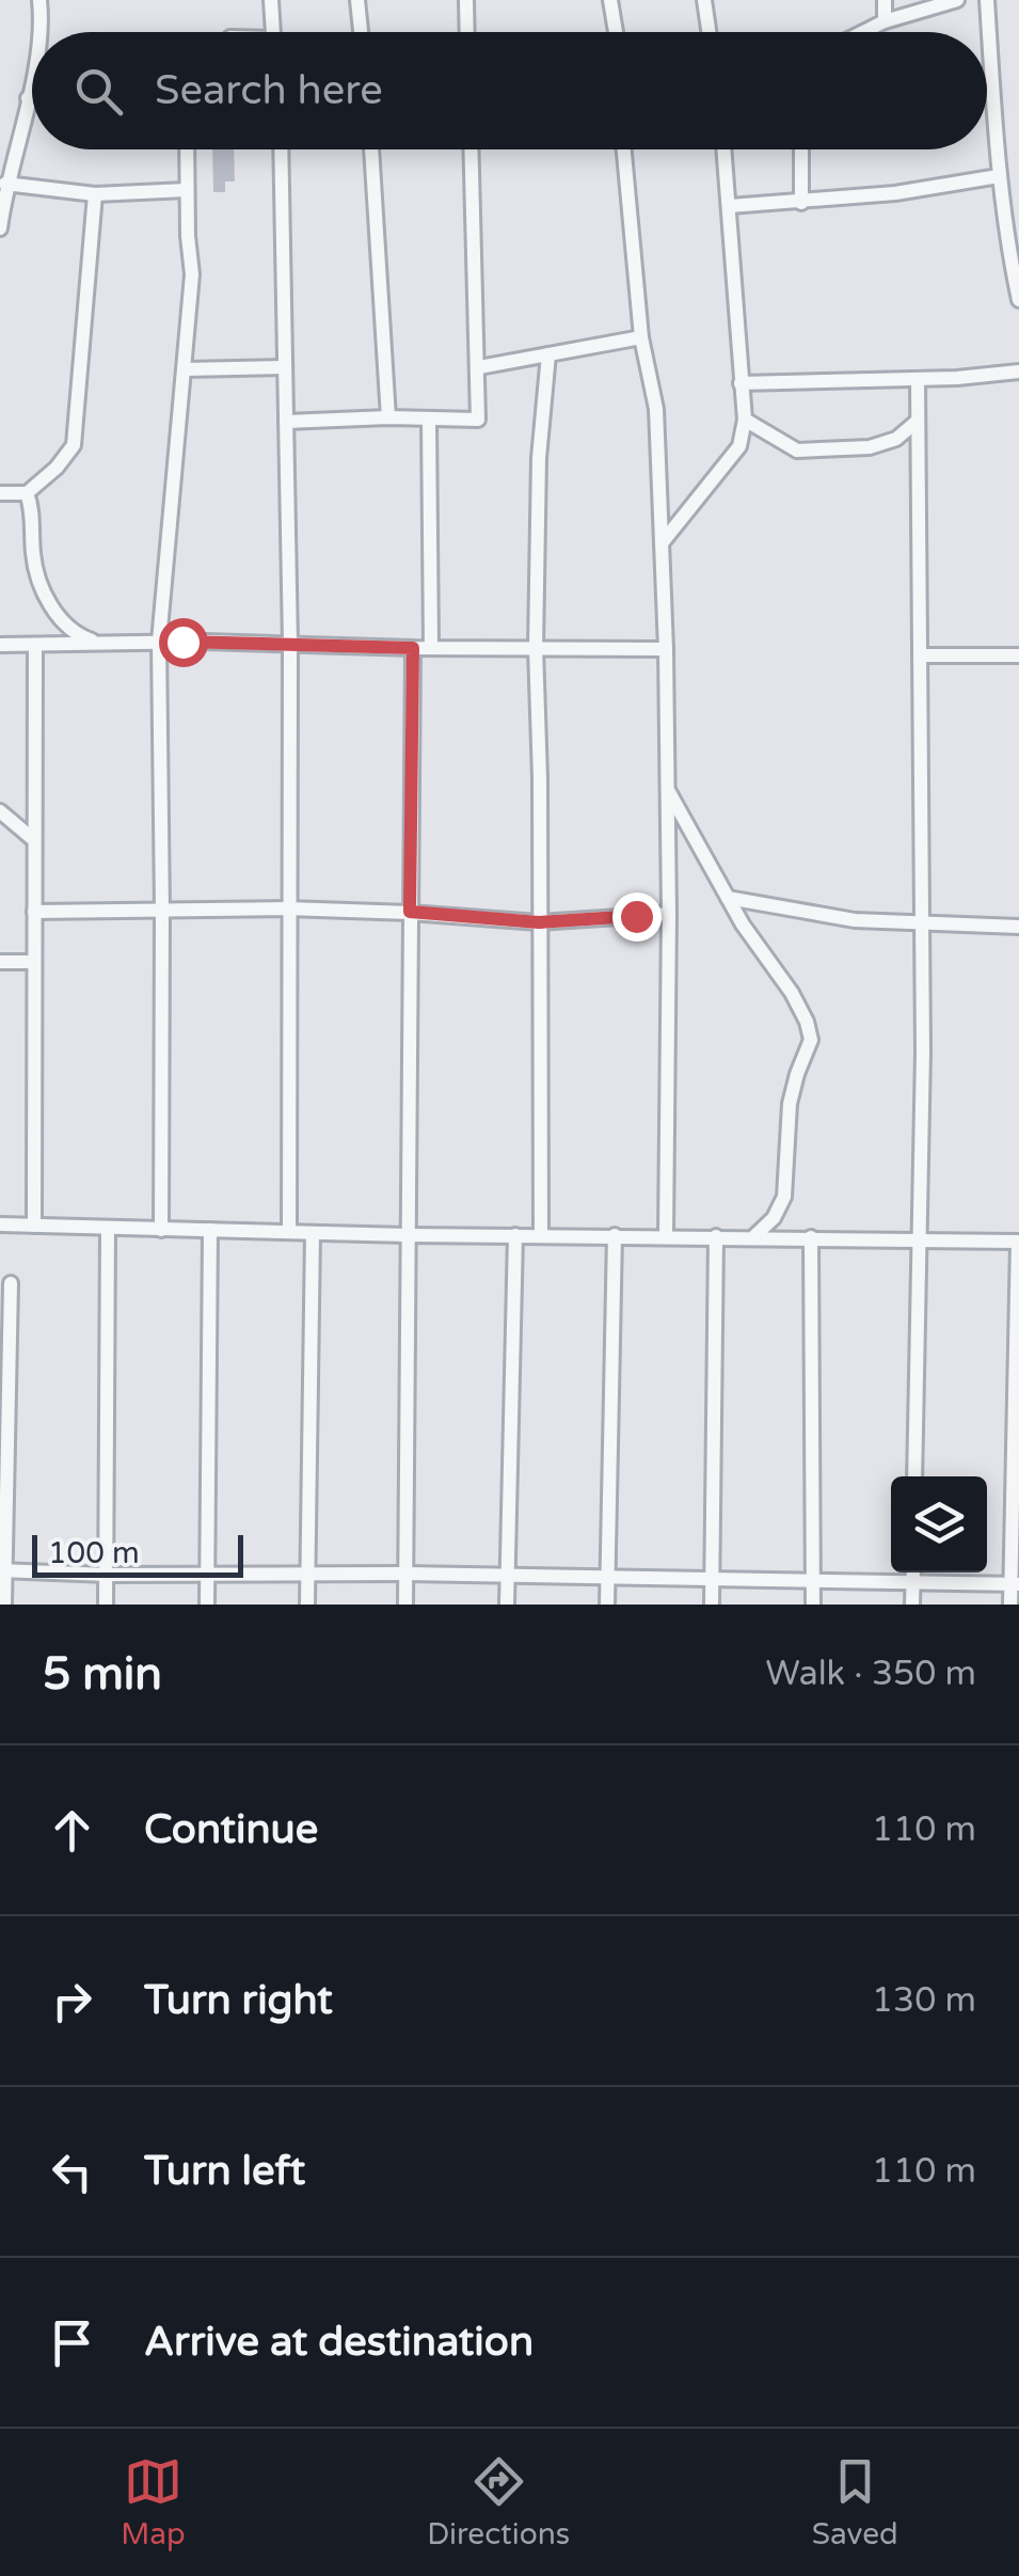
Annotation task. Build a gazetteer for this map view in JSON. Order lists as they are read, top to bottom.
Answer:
{
  "scale_bar": "100 m",
  "page": {
    "search": "Search here",
    "scale": "100 m",
    "heading": ["5 min", "Walk · 350 m"],
    "list": [
      ["Continue", "110 m"],
      ["Turn right", "130 m"],
      ["Turn left", "110 m"],
      "Arrive at destination"
    ],
    "nav": ["Map", "Directions", "Saved"]
  }
}
